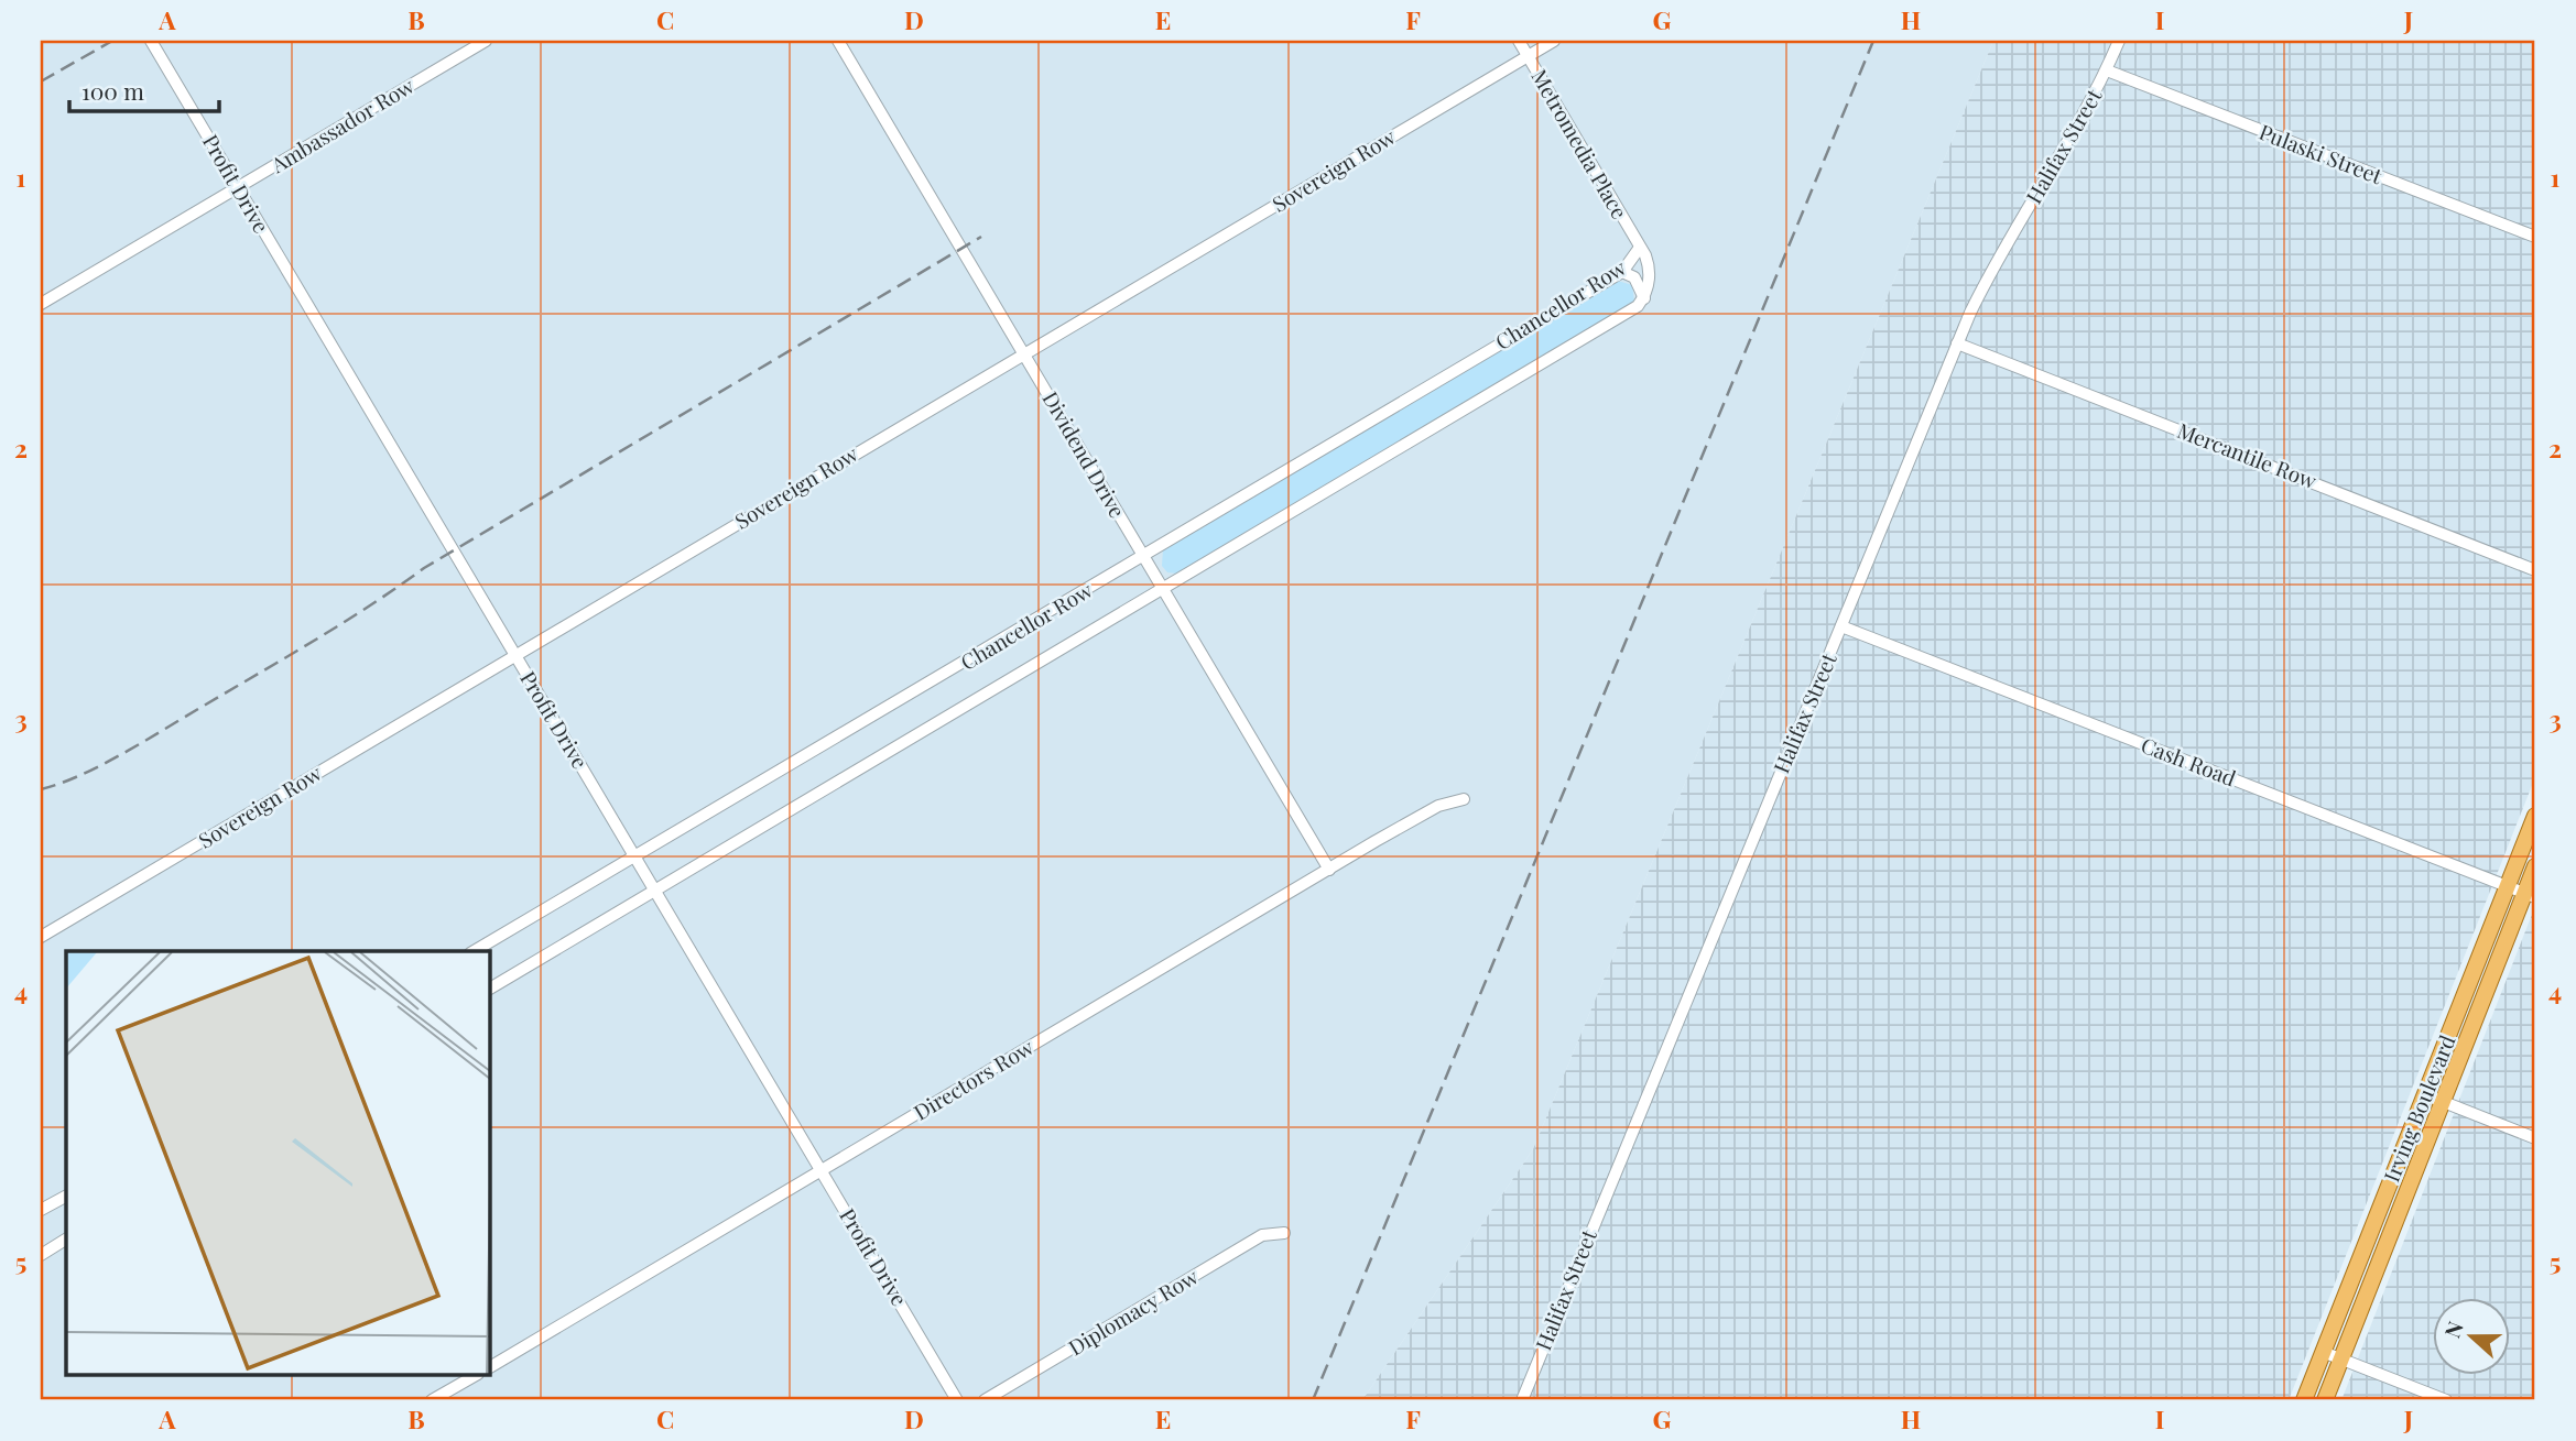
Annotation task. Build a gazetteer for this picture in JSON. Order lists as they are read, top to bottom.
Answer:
{
  "streets": {
    "main road": ["Irving Boulevard"],
    "street": [
      "Ambassador Row",
      "Metromedia Place",
      "Halifax Street",
      "Pulaski Street",
      "Sovereign Row",
      "Profit Drive",
      "Chancellor Row",
      "Dividend Drive",
      "Mercantile Row",
      "Cash Road",
      "Directors Row",
      "Diplomacy Row"
    ]
  },
  "crossings": [
    ["Ambassador Row", "Profit Drive"],
    ["Metromedia Place", "Sovereign Row"],
    ["Metromedia Place", "Chancellor Row"],
    ["Halifax Street", "Pulaski Street"],
    ["Halifax Street", "Mercantile Row"],
    ["Halifax Street", "Cash Road"],
    ["Sovereign Row", "Profit Drive"],
    ["Sovereign Row", "Dividend Drive"],
    ["Profit Drive", "Chancellor Row"],
    ["Profit Drive", "Directors Row"],
    ["Chancellor Row", "Dividend Drive"],
    ["Dividend Drive", "Directors Row"],
    ["Cash Road", "Irving Boulevard"]
  ],
  "scale_bar": "100 m",
  "north": "left",
  "grid": {
    "columns": [
      "A",
      "B",
      "C",
      "D",
      "E",
      "F",
      "G",
      "H",
      "I",
      "J"
    ],
    "rows": [
      "1",
      "2",
      "3",
      "4",
      "5"
    ]
  }
}
